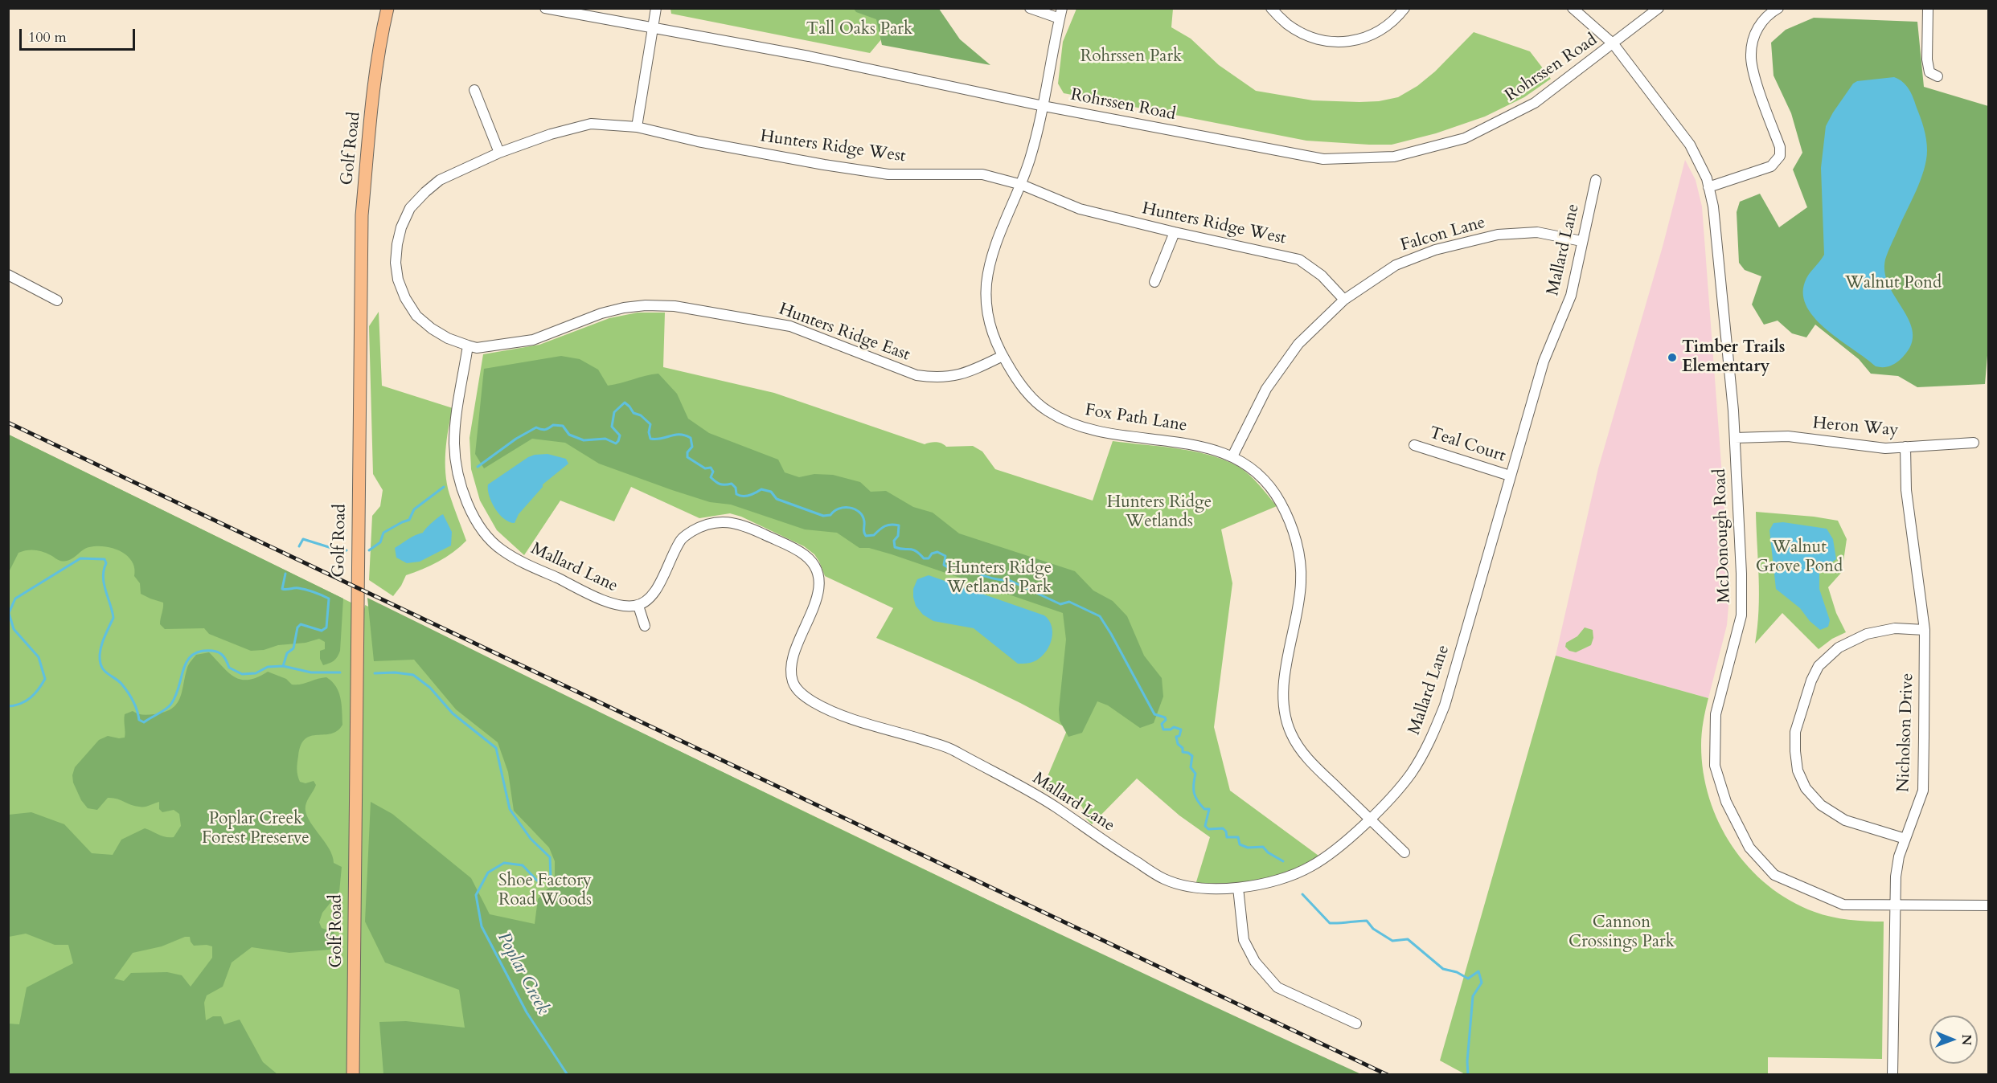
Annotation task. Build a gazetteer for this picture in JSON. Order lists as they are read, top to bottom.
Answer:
{
  "streets": {
    "main road": ["Golf Road"],
    "street": [
      "Rohrssen Road",
      "Hunters Ridge West",
      "Falcon Lane",
      "Mallard Lane",
      "Hunters Ridge East",
      "Fox Path Lane",
      "Heron Way",
      "Teal Court",
      "McDonough Road",
      "Nicholson Drive"
    ]
  },
  "crossings": [
    ["Rohrssen Road", "Fox Path Lane"],
    ["Rohrssen Road", "McDonough Road"],
    ["Hunters Ridge West", "Falcon Lane"],
    ["Hunters Ridge West", "Hunters Ridge East"],
    ["Hunters Ridge West", "Fox Path Lane"],
    ["Falcon Lane", "Mallard Lane"],
    ["Falcon Lane", "Fox Path Lane"],
    ["Mallard Lane", "Hunters Ridge East"],
    ["Mallard Lane", "Fox Path Lane"],
    ["Mallard Lane", "Teal Court"],
    ["Hunters Ridge East", "Fox Path Lane"],
    ["Heron Way", "McDonough Road"],
    ["Heron Way", "Nicholson Drive"],
    ["McDonough Road", "Nicholson Drive"]
  ],
  "water": ["Poplar Creek"],
  "parks": [
    "Tall Oaks Park",
    "Rohrssen Park",
    "Walnut Pond",
    "Hunters Ridge Wetlands",
    "Walnut Grove Pond",
    "Hunters Ridge Wetlands Park",
    "Poplar Creek Forest Preserve",
    "Shoe Factory Road Woods",
    "Cannon Crossings Park"
  ],
  "places": ["Timber Trails Elementary"],
  "scale_bar": "100 m",
  "north": "right"
}
